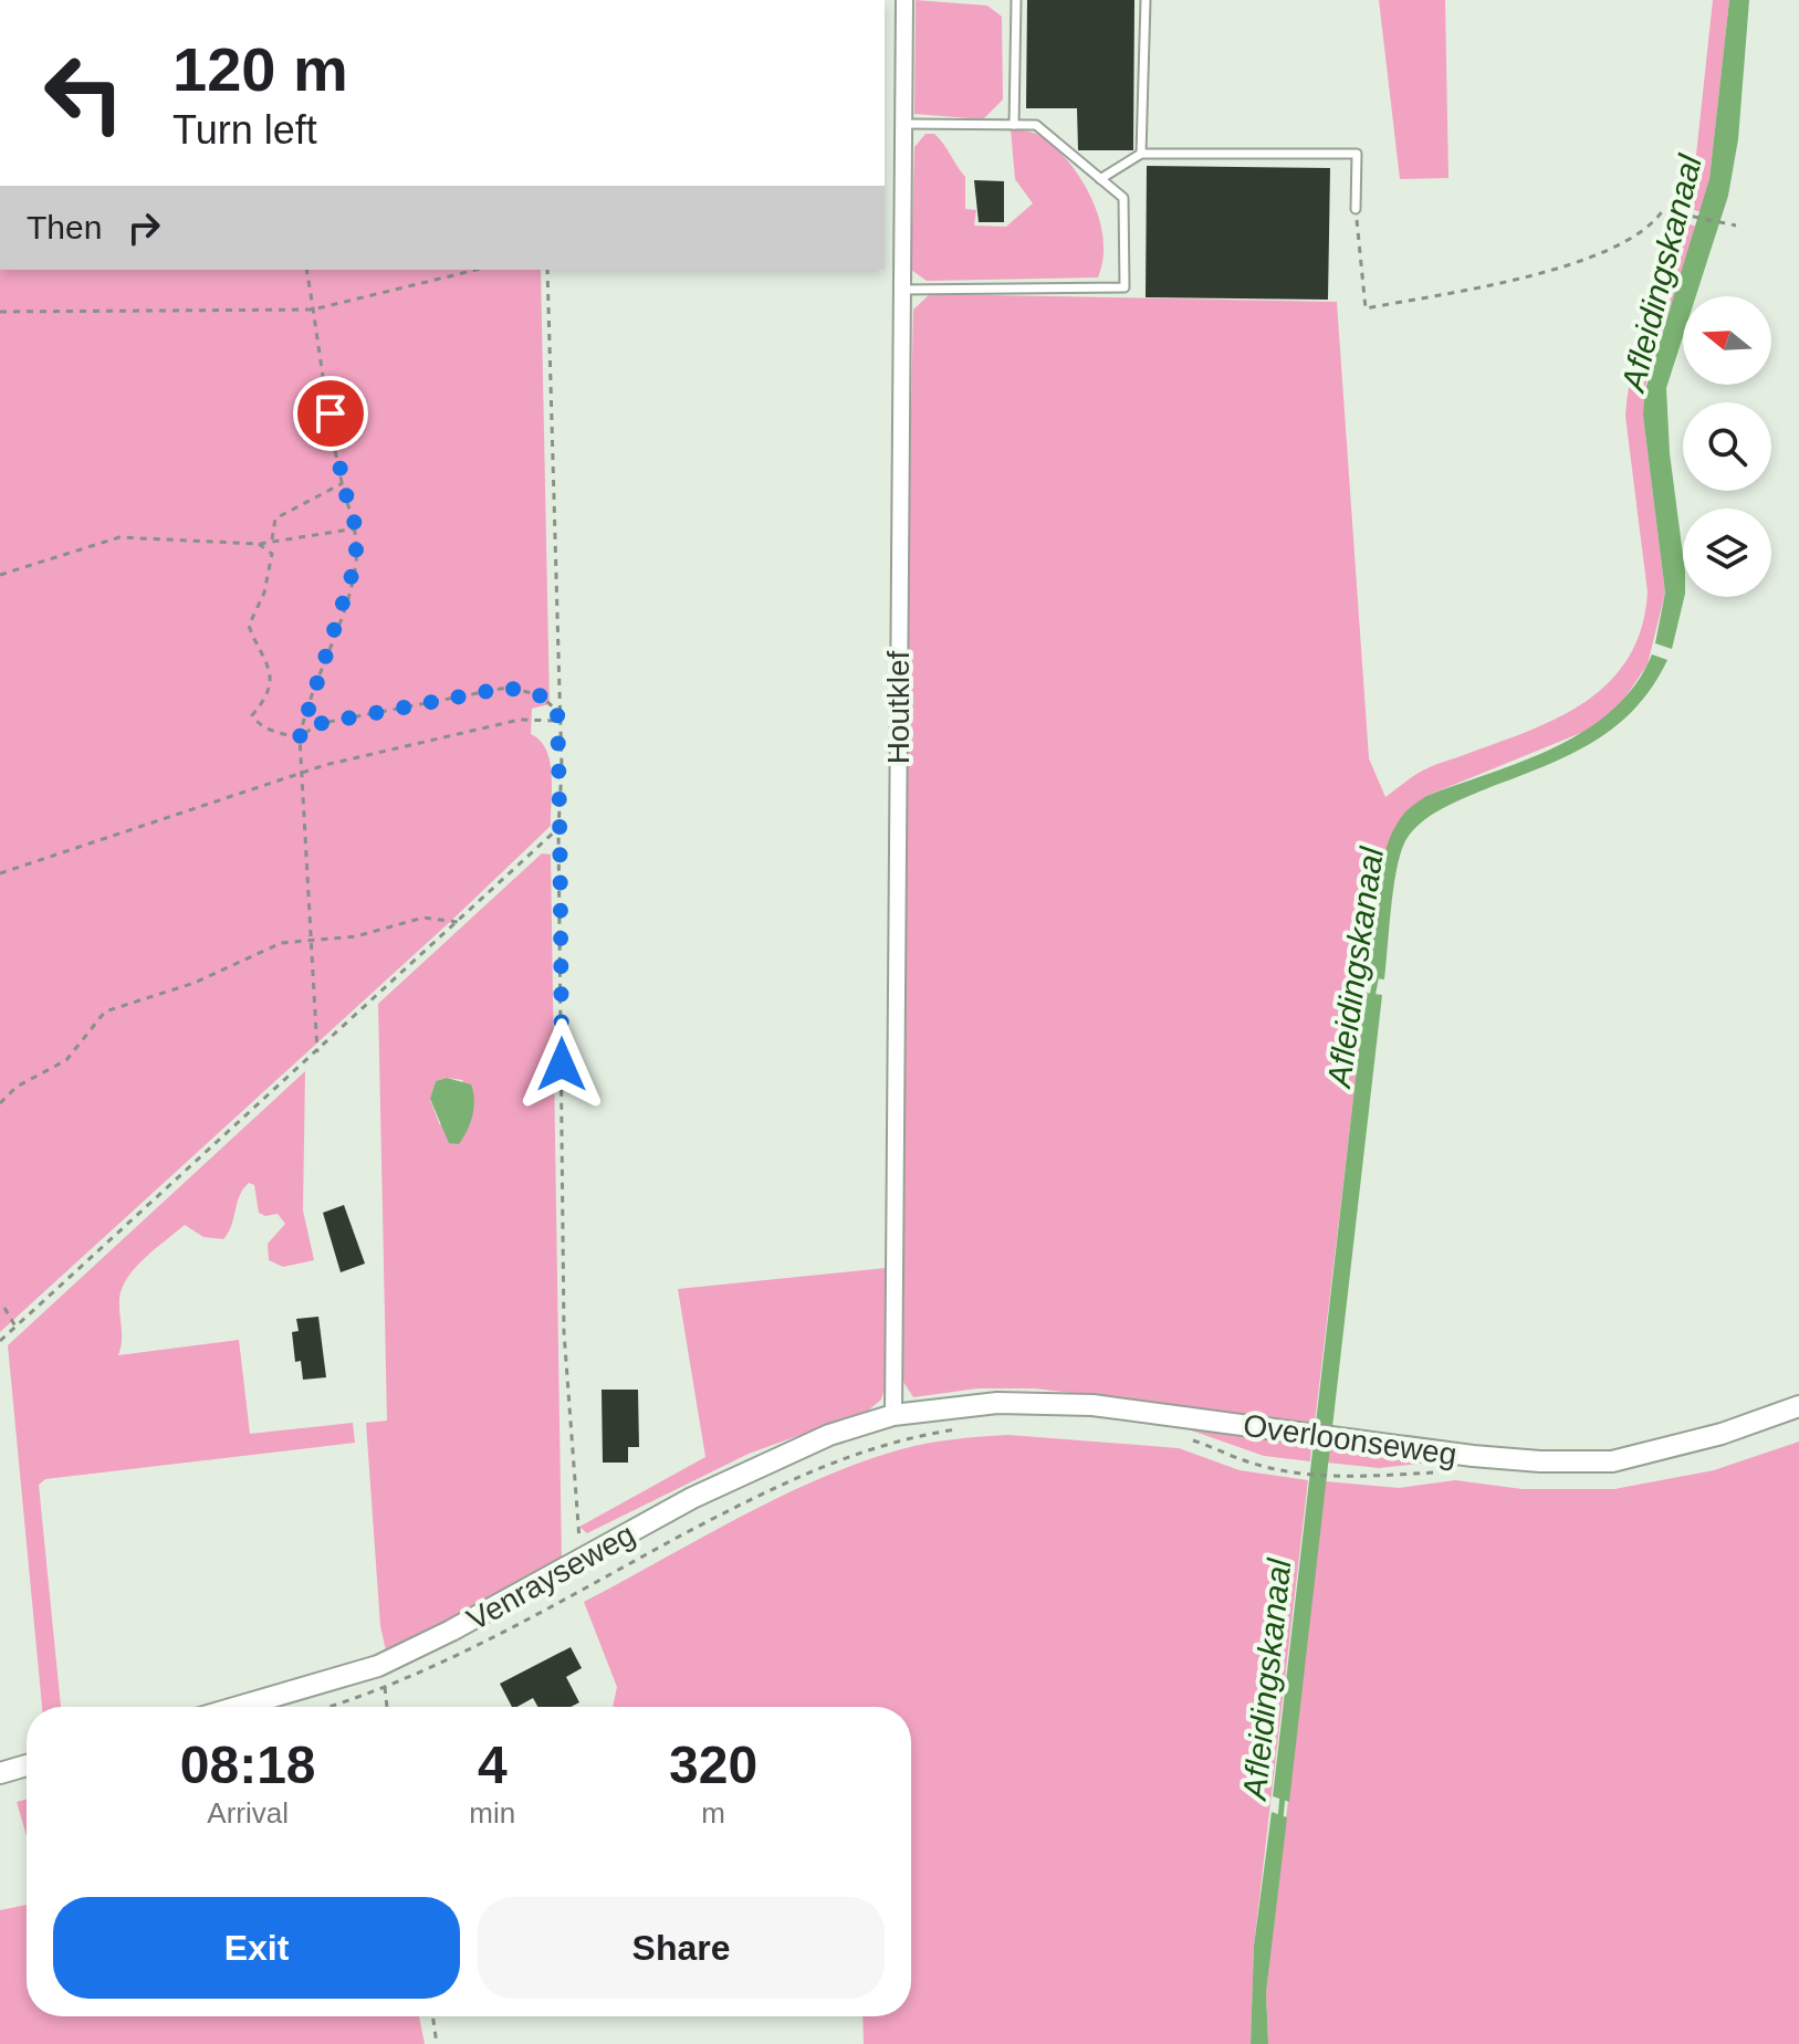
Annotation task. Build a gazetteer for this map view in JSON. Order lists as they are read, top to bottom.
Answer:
{
  "streets": {
    "street": ["Houtklef", "Overloonseweg", "Venrayseweg"]
  },
  "crossings": [
    ["Houtklef", "Overloonseweg"],
    ["Houtklef", "Venrayseweg"],
    ["Overloonseweg", "Venrayseweg"]
  ],
  "water": ["Afleidingskanaal"],
  "north": "left",
  "page": {
    "turn": ["120 m", "Turn left"],
    "then": "Then",
    "eta": [
      "08:18",
      "Arrival",
      "4",
      "min",
      "320",
      "m"
    ],
    "buttons": ["Exit", "Share"]
  }
}
